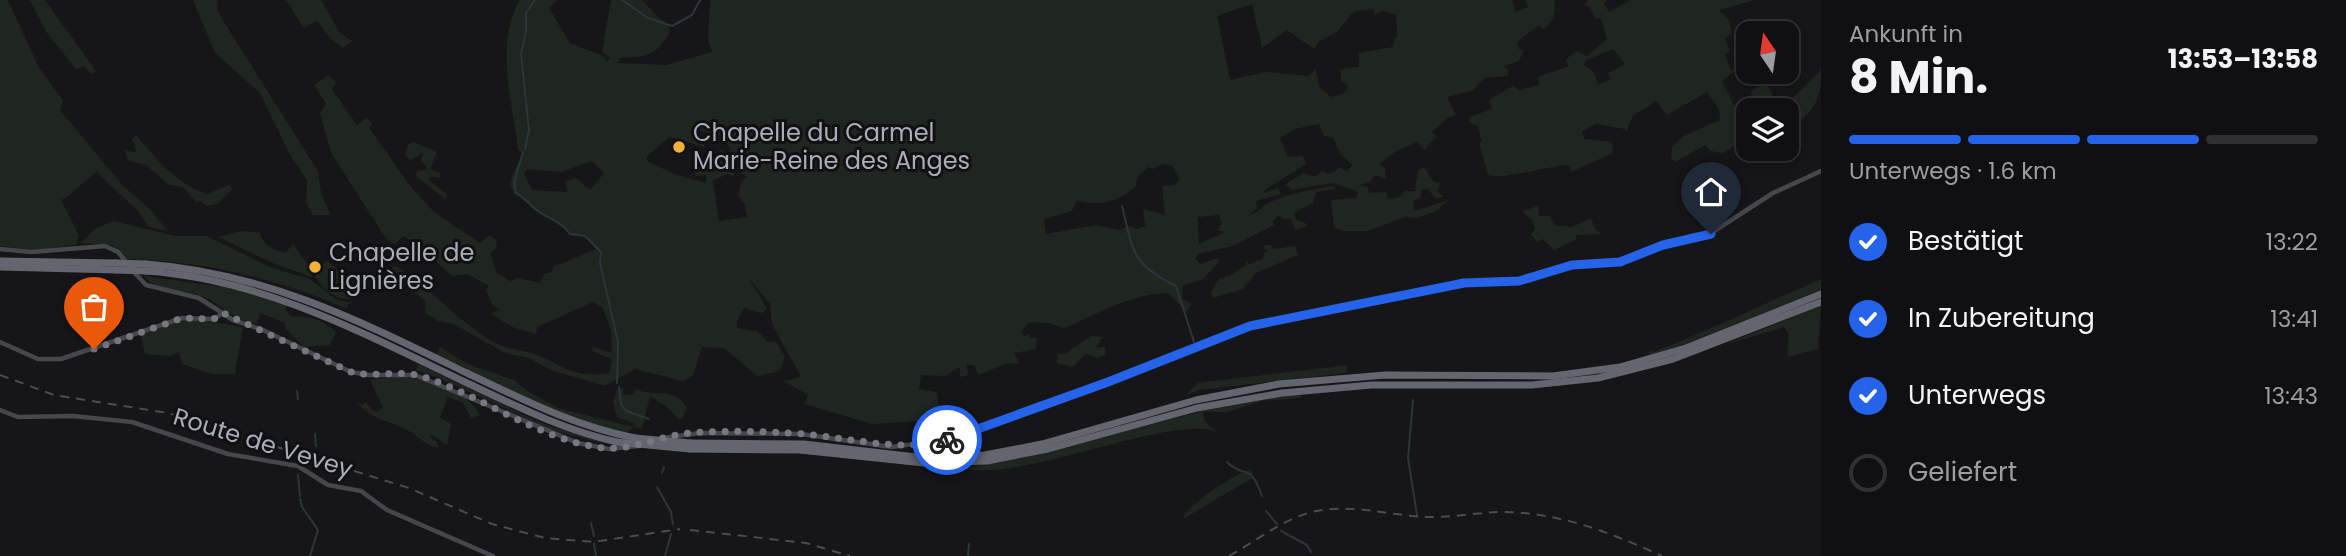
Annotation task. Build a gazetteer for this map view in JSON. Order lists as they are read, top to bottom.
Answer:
{
  "streets": {
    "street": ["Route de Vevey"]
  },
  "places": ["Chapelle du Carmel Marie-Reine des Anges", "Chapelle de Lignières"],
  "north": "top",
  "page": {
    "heading": ["8 Min.", "Ankunft in", "13:53–13:58"],
    "bar": "Unterwegs · 1.6 km",
    "list": [
      ["Bestätigt", "13:22"],
      ["In Zubereitung", "13:41"],
      ["Unterwegs", "13:43"],
      "Geliefert"
    ]
  }
}
